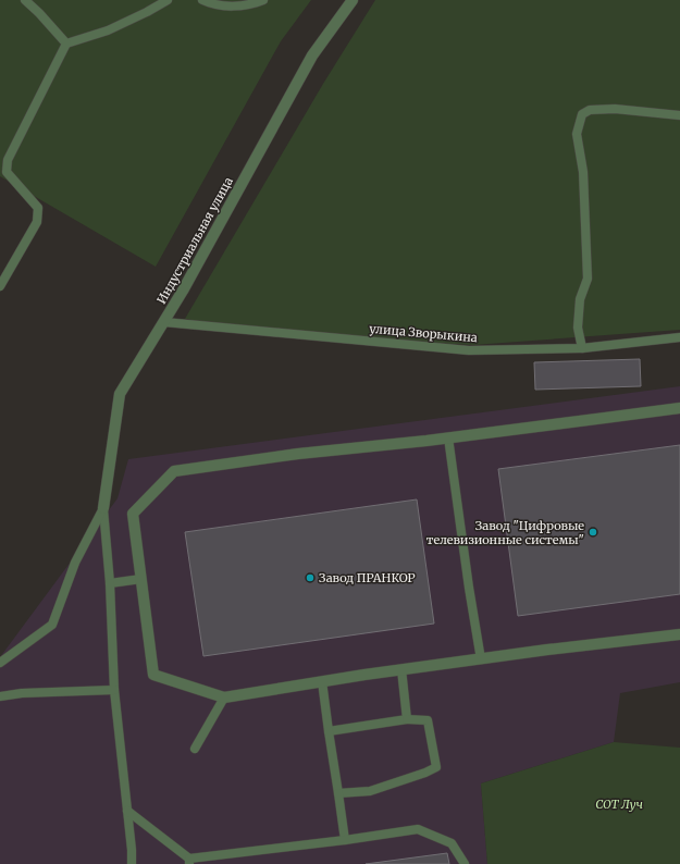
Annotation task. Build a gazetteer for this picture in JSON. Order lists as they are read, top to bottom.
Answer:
{
  "streets": {
    "street": ["Индустриальная улица"],
    "lane": ["улица Зворыкина"]
  },
  "crossings": [
    ["Индустриальная улица", "улица Зворыкина"]
  ],
  "parks": ["СОТ Луч"],
  "places": ["Завод \"Цифровые телевизионные системы\"", "Завод ПРАНКОР"]
}
